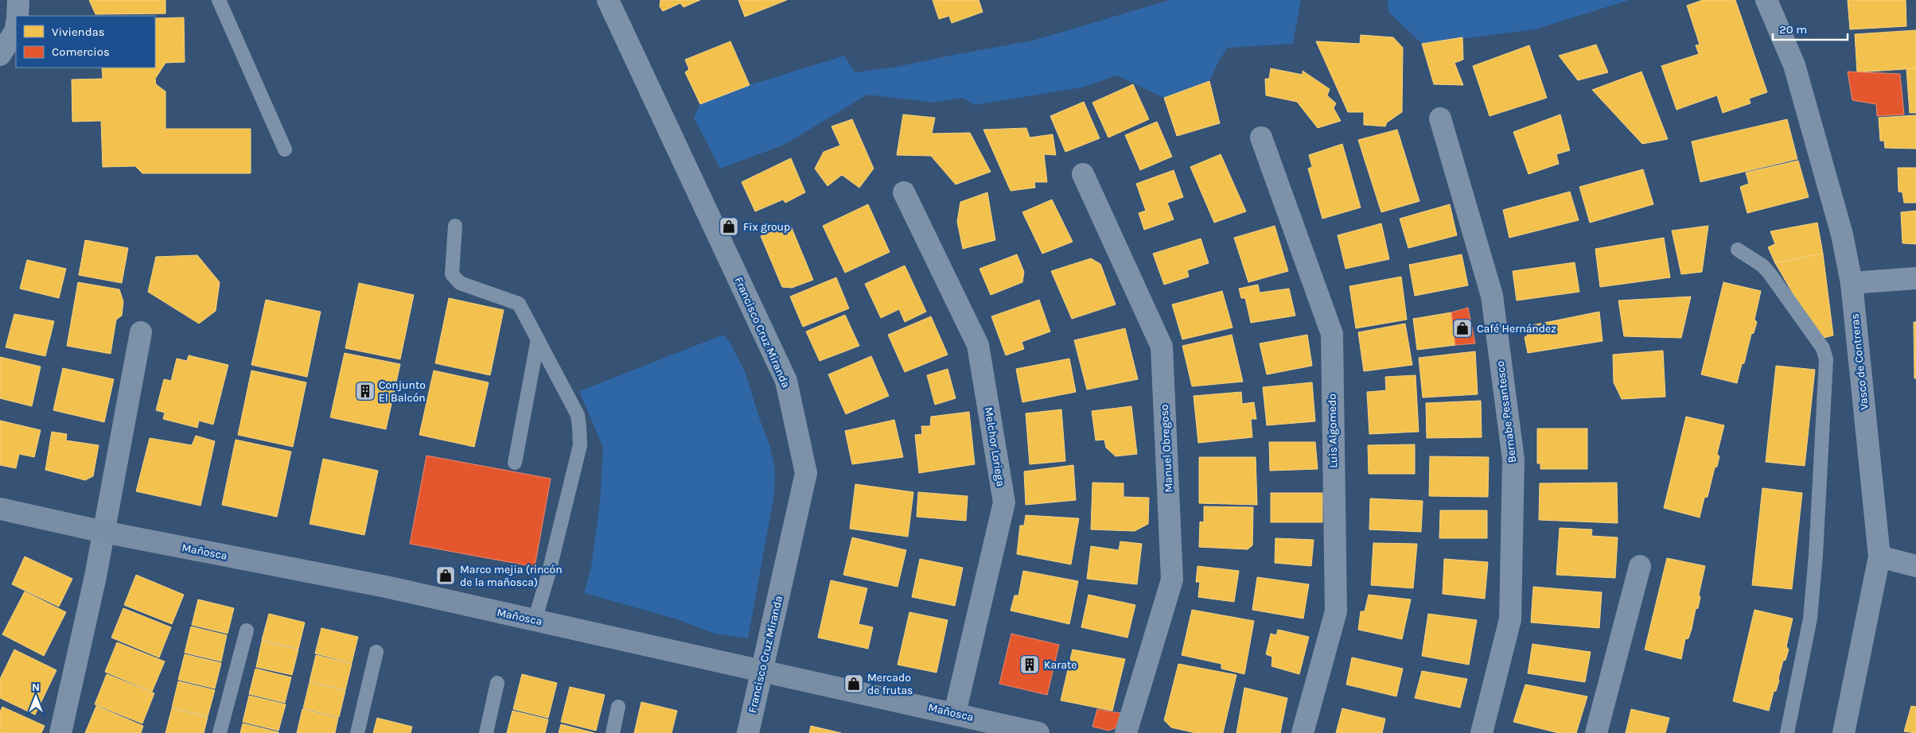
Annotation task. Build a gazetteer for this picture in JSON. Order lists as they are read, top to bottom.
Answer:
{
  "streets": {
    "street": [
      "Francisco Cruz Miranda",
      "Vasco de Contreras",
      "Bernabe Pesantesco",
      "Luis Algomedo",
      "Melchor Loriega",
      "Manuel Obregoso",
      "Mañosca"
    ]
  },
  "crossings": [
    ["Francisco Cruz Miranda", "Mañosca"],
    ["Melchor Loriega", "Mañosca"]
  ],
  "places": {
    "shop": [
      "Fix group",
      "Café Hernández",
      "Marco mejia (rincón de la mañosca)",
      "Mercado de frutas"
    ],
    "building": ["Conjunto El Balcón", "Karate"]
  },
  "legend": ["Viviendas", "Comercios"],
  "scale_bar": "20 m",
  "north": "top"
}
